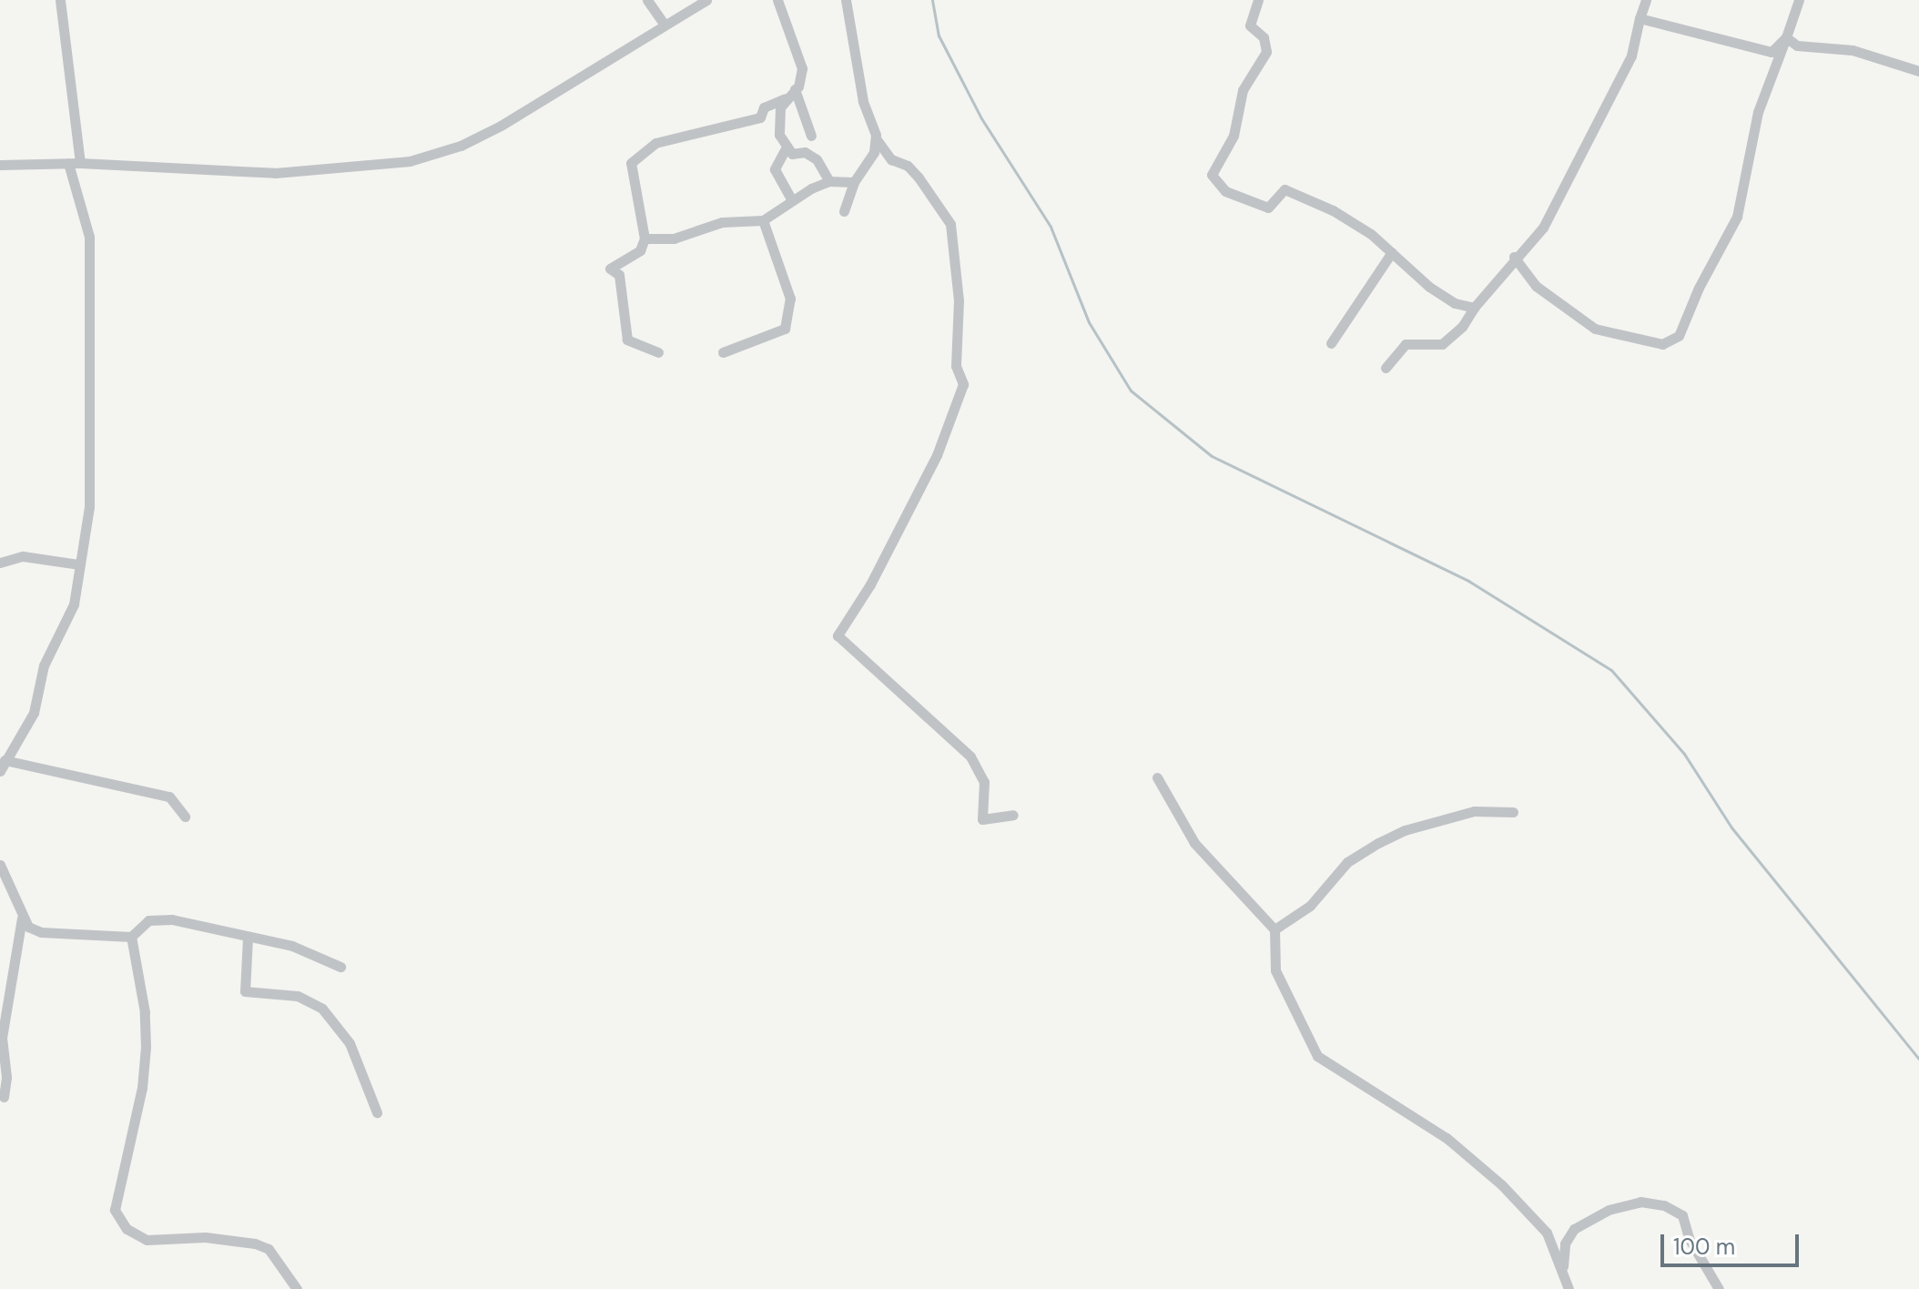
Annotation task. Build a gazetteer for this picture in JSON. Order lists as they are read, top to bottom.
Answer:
{
  "scale_bar": "100 m"
}
